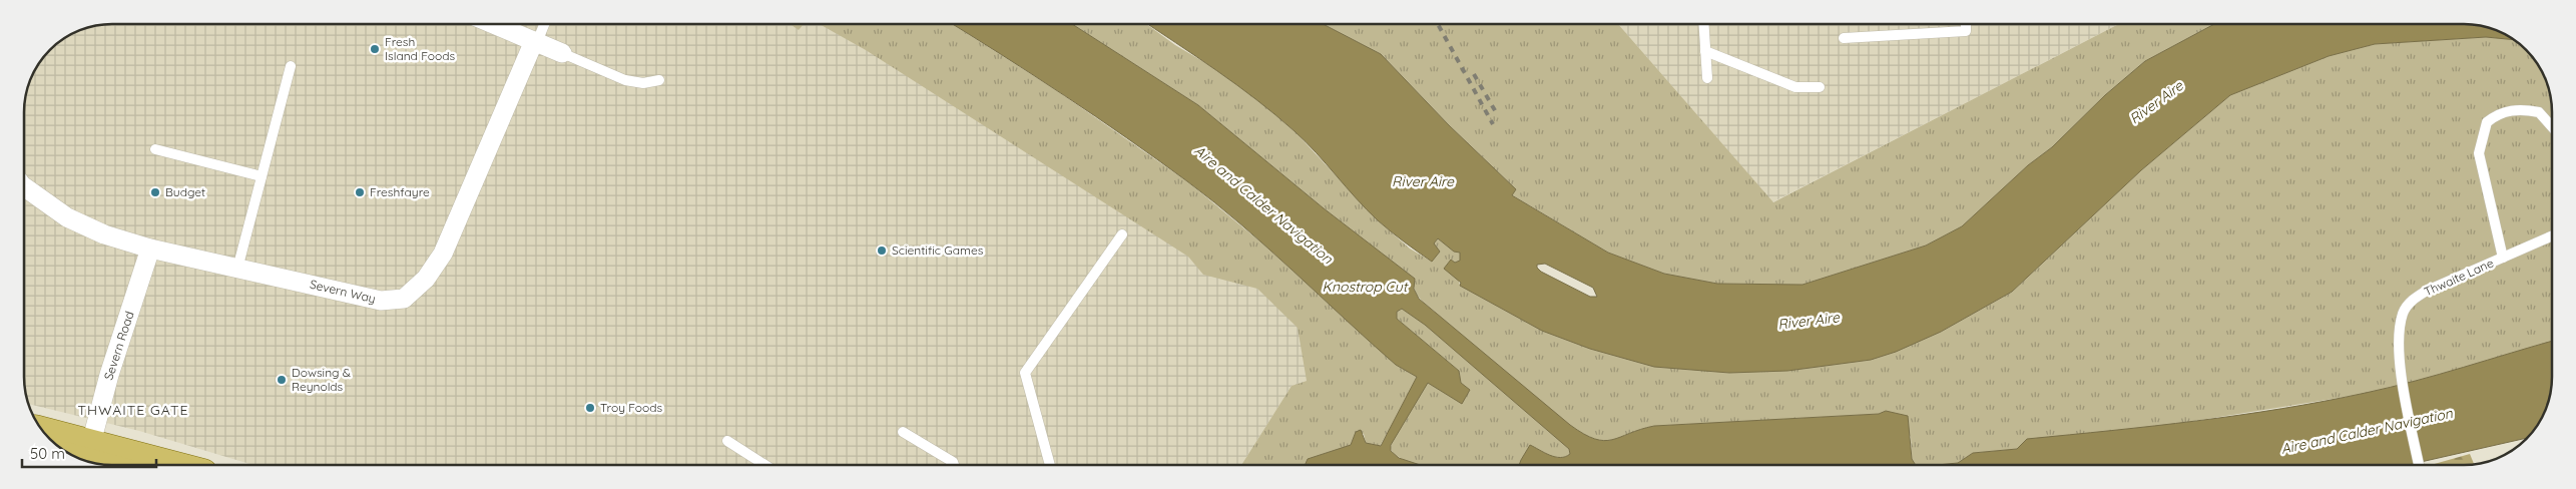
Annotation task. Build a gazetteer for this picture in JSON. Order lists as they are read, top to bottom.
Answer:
{
  "streets": {
    "street": ["Severn Way", "Severn Road"],
    "lane": ["Thwaite Lane"]
  },
  "crossings": [
    ["Severn Way", "Severn Road"]
  ],
  "districts": ["THWAITE GATE"],
  "water": ["River Aire", "Aire and Calder Navigation", "Knostrop Cut"],
  "places": [
    "Fresh Island Foods",
    "Budget",
    "Freshfayre",
    "Scientific Games",
    "Dowsing & Reynolds",
    "Troy Foods"
  ],
  "scale_bar": "50 m"
}
